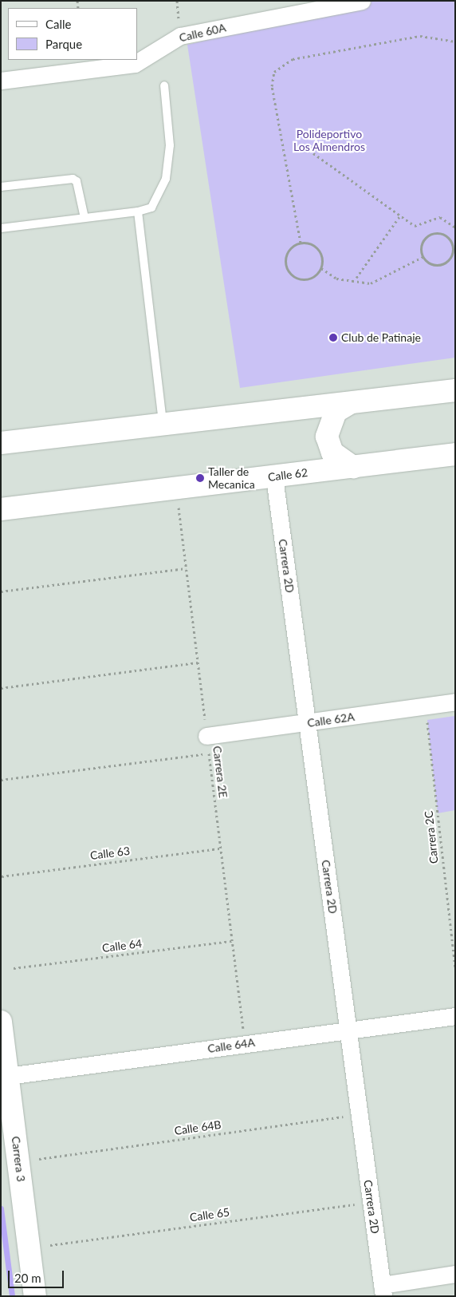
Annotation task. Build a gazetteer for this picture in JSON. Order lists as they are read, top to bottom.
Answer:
{
  "streets": {
    "street": [
      "Calle 60A",
      "Calle 62",
      "Carrera 2D",
      "Calle 62A",
      "Calle 64A",
      "Carrera 3"
    ],
    "path": [
      "Carrera 2E",
      "Carrera 2C",
      "Calle 63",
      "Calle 64",
      "Calle 64B",
      "Calle 65"
    ]
  },
  "crossings": [
    ["Calle 62", "Carrera 2D"],
    ["Carrera 2D", "Calle 62A"],
    ["Carrera 2D", "Calle 64A"],
    ["Carrera 2D", "Calle 64B"],
    ["Carrera 2D", "Calle 65"],
    ["Calle 62A", "Carrera 2E"],
    ["Calle 62A", "Carrera 2C"],
    ["Carrera 2E", "Calle 63"],
    ["Carrera 2E", "Calle 64"],
    ["Carrera 2E", "Calle 64A"],
    ["Calle 64A", "Carrera 3"]
  ],
  "parks": ["Polideportivo Los Almendros"],
  "places": ["Club de Patinaje", "Taller de Mecanica"],
  "legend": ["Calle", "Parque"],
  "scale_bar": "20 m"
}
